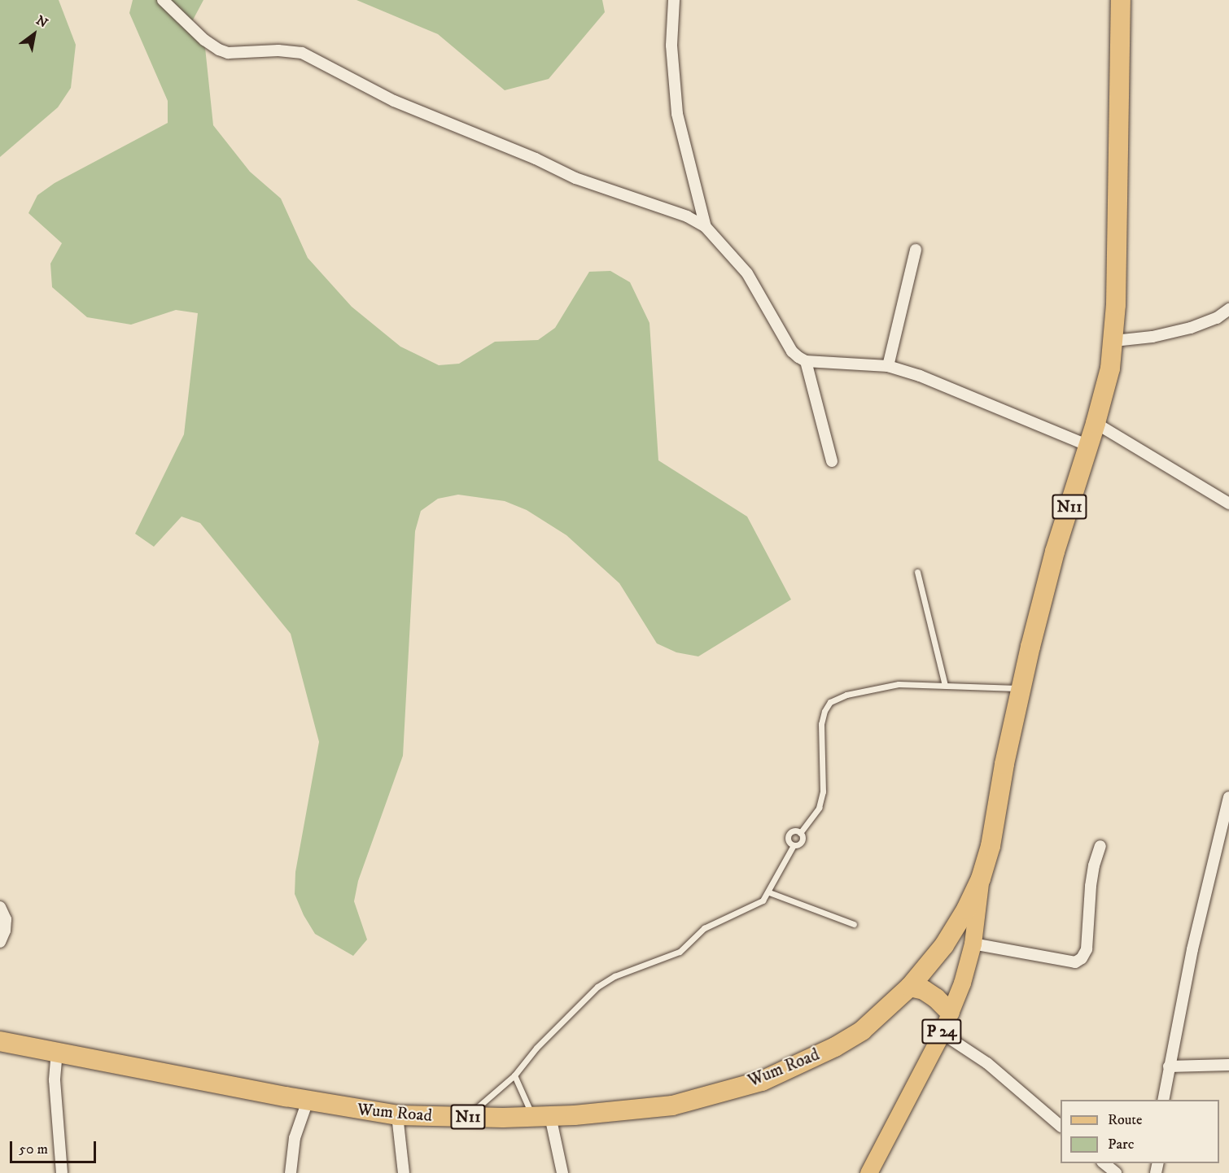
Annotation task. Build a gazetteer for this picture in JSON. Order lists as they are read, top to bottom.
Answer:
{
  "streets": {
    "highway": ["N11", "Wum Road"],
    "main road": ["P 24"]
  },
  "crossings": [
    ["N11", "P 24"],
    ["N11", "Wum Road"]
  ],
  "legend": ["Route", "Parc"],
  "scale_bar": "50 m",
  "north": "top right"
}
